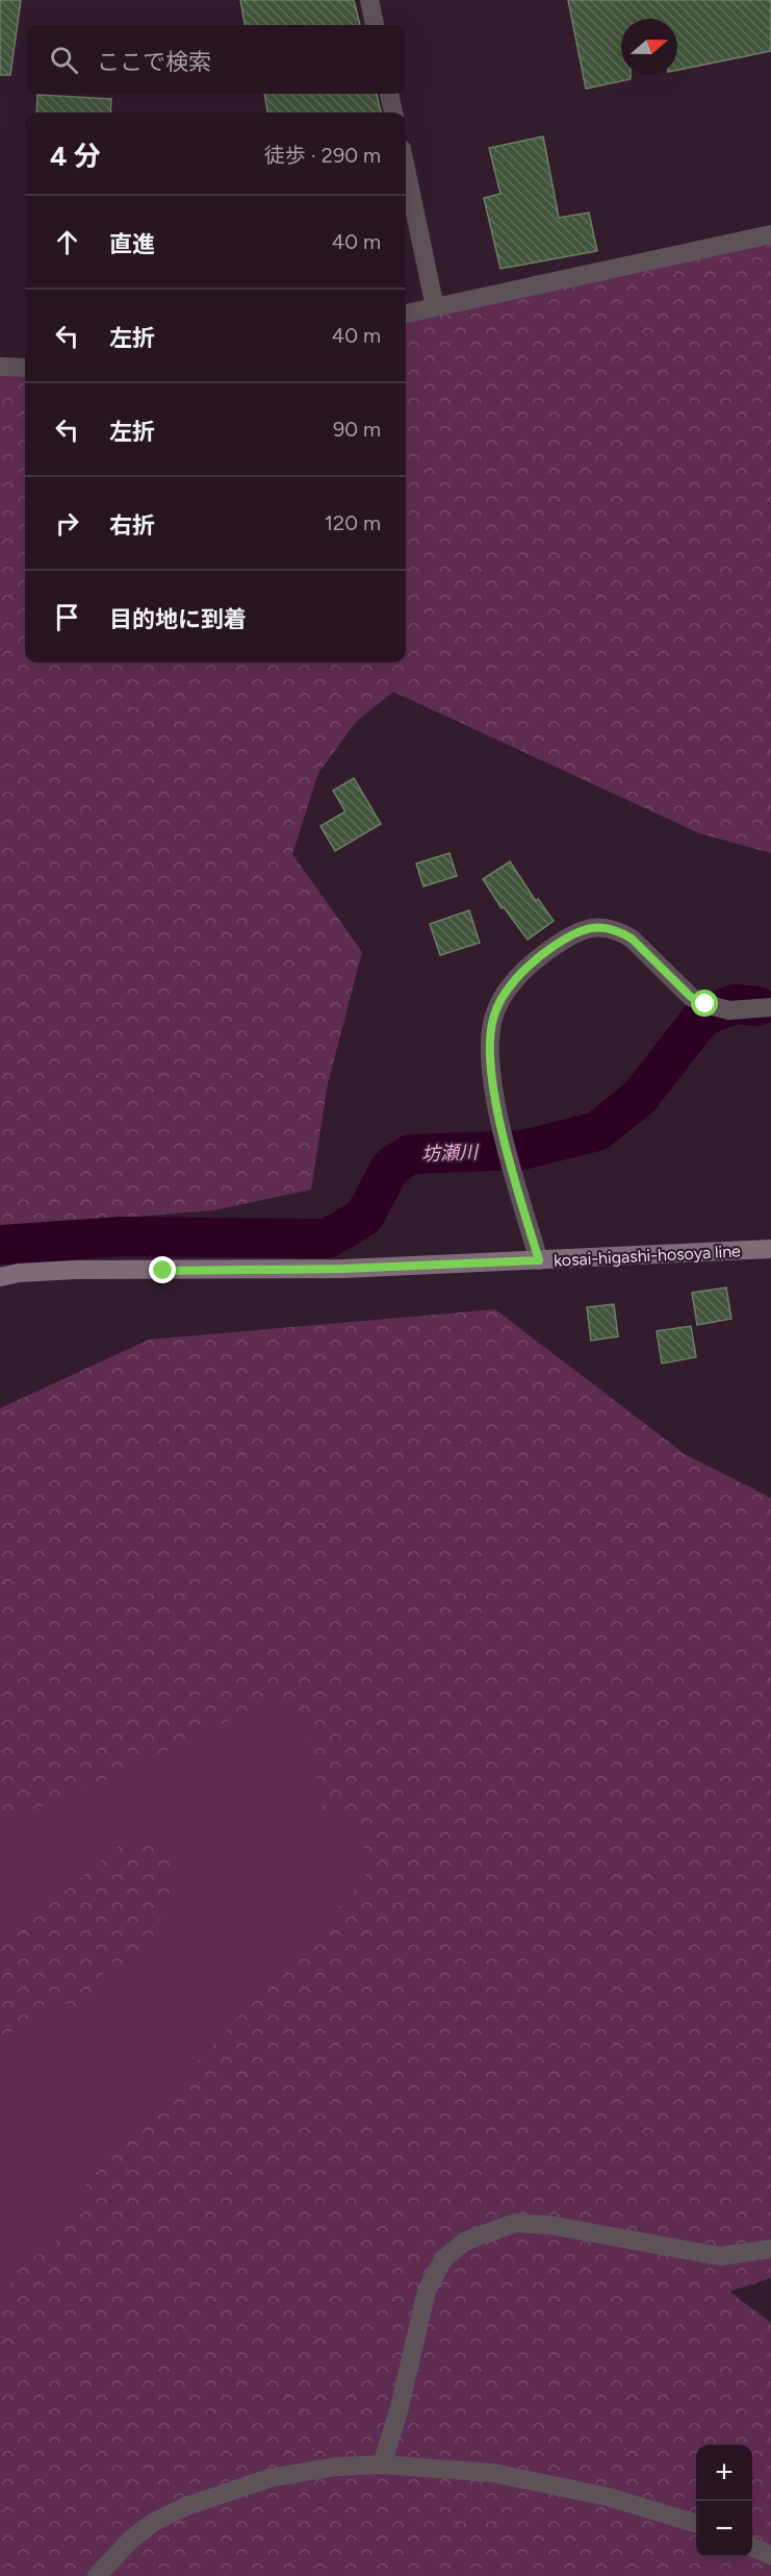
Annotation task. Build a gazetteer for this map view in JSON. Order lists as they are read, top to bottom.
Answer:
{
  "streets": {
    "main road": ["kosai-higashi-hosoya line"]
  },
  "water": ["坊瀬川"],
  "north": "right",
  "page": {
    "search": "ここで検索",
    "heading": ["4 分", "徒歩 · 290 m"],
    "list": [
      ["直進", "40 m"],
      ["左折", "40 m"],
      ["左折", "90 m"],
      ["右折", "120 m"],
      "目的地に到着"
    ],
    "map_buttons": ["+", "−"]
  }
}
